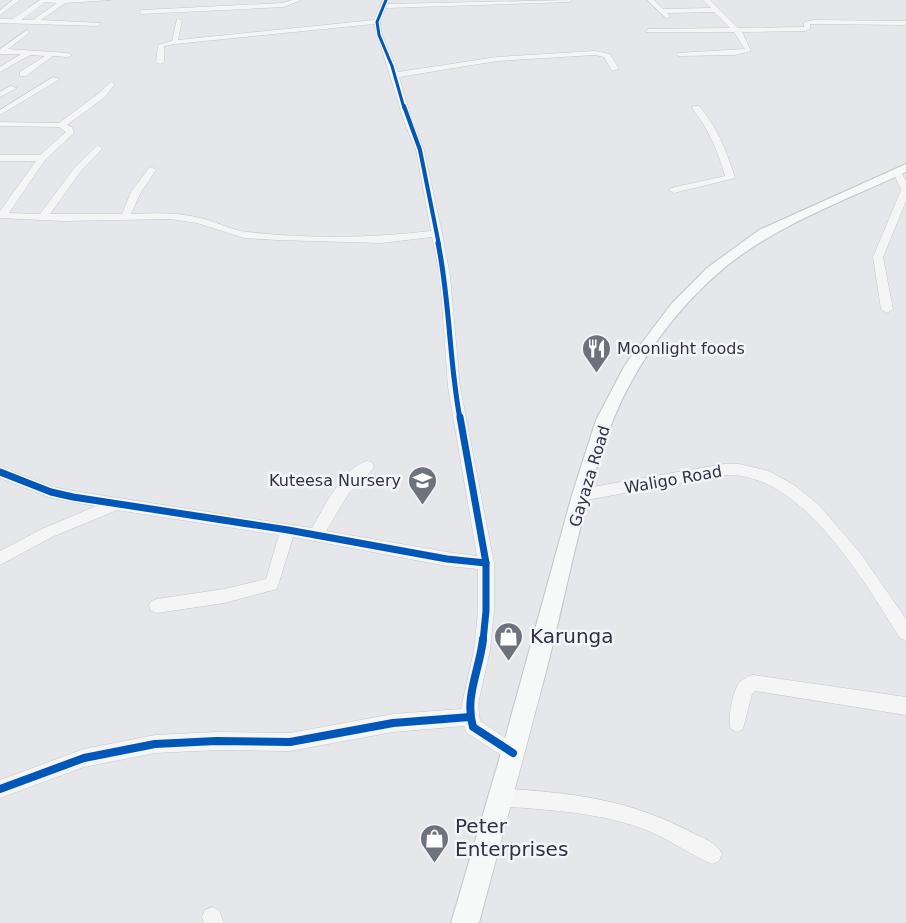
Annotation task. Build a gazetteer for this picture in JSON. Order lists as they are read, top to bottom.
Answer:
{
  "streets": {
    "main road": ["Gayaza Road"],
    "street": ["Waligo Road"]
  },
  "crossings": [
    ["Gayaza Road", "Waligo Road"]
  ],
  "places": {
    "restaurant": ["Moonlight foods"],
    "school or university": ["Kuteesa Nursery"],
    "shop": ["Karunga", "Peter Enterprises"]
  }
}
